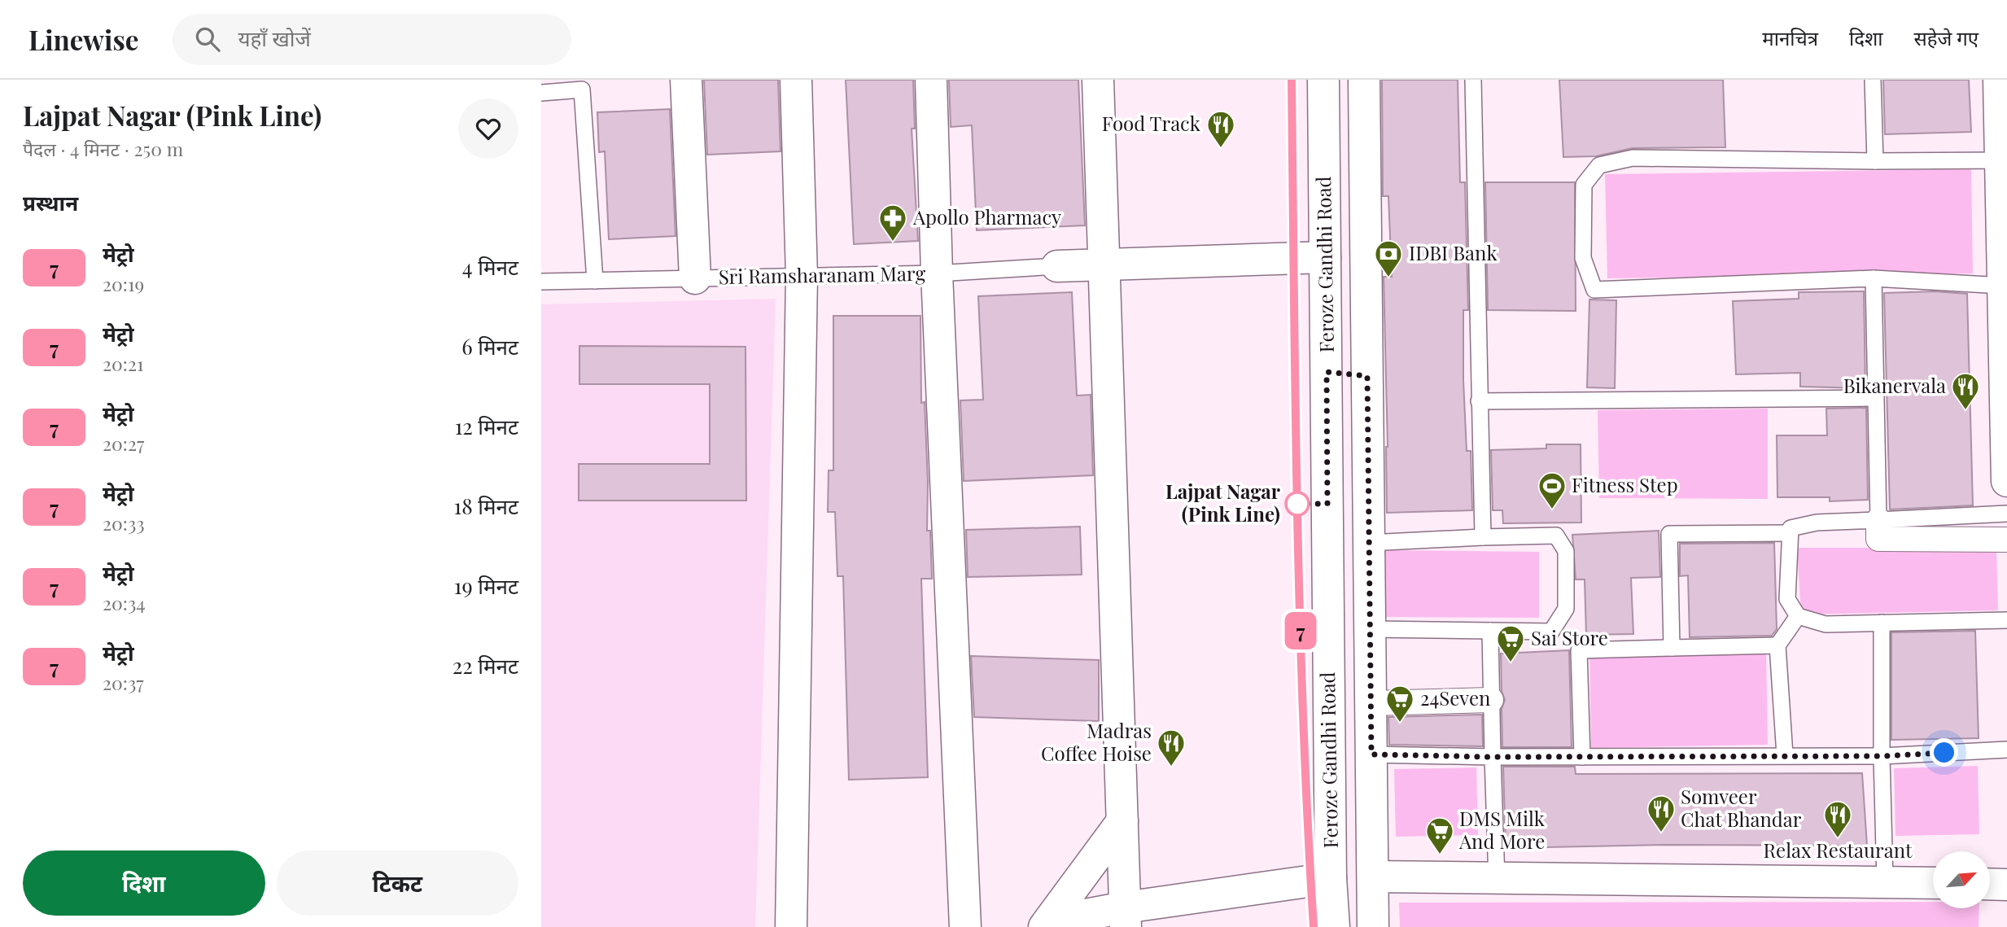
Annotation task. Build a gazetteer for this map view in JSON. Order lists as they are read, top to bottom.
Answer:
{
  "streets": {
    "street": ["Feroze Gandhi Road", "Sri Ramsharanam Marg"]
  },
  "crossings": [
    ["Feroze Gandhi Road", "Sri Ramsharanam Marg"]
  ],
  "places": {
    "restaurant": [
      "Food Track",
      "Bikanervala",
      "Madras Coffee Hoise",
      "Somveer Chat Bhandar",
      "Relax Restaurant"
    ],
    "pharmacy": ["Apollo Pharmacy"],
    "bank": ["IDBI Bank"],
    "other": ["Lajpat Nagar (Pink Line)"],
    "sports": ["Fitness Step"],
    "supermarket": ["Sai Store", "24Seven", "DMS Milk And More"]
  },
  "lines": ["metro line 7"],
  "north": "top right",
  "page": {
    "header": "Linewise",
    "search": "यहाँ खोजें",
    "nav": ["मानचित्र", "दिशा", "सहेजे गए"],
    "heading": [
      ["Lajpat Nagar (Pink Line)", "पैदल · 4 मिनट · 250 m"],
      "प्रस्थान"
    ],
    "on_map": "7",
    "list": [
      {
        "mark": "7",
        "name": "मेट्रो",
        "note": "20:19",
        "value": "4 मिनट"
      },
      {
        "mark": "7",
        "name": "मेट्रो",
        "note": "20:21",
        "value": "6 मिनट"
      },
      {
        "mark": "7",
        "name": "मेट्रो",
        "note": "20:27",
        "value": "12 मिनट"
      },
      {
        "mark": "7",
        "name": "मेट्रो",
        "note": "20:33",
        "value": "18 मिनट"
      },
      {
        "mark": "7",
        "name": "मेट्रो",
        "note": "20:34",
        "value": "19 मिनट"
      },
      {
        "mark": "7",
        "name": "मेट्रो",
        "note": "20:37",
        "value": "22 मिनट"
      }
    ],
    "buttons": ["दिशा", "टिकट"]
  }
}
